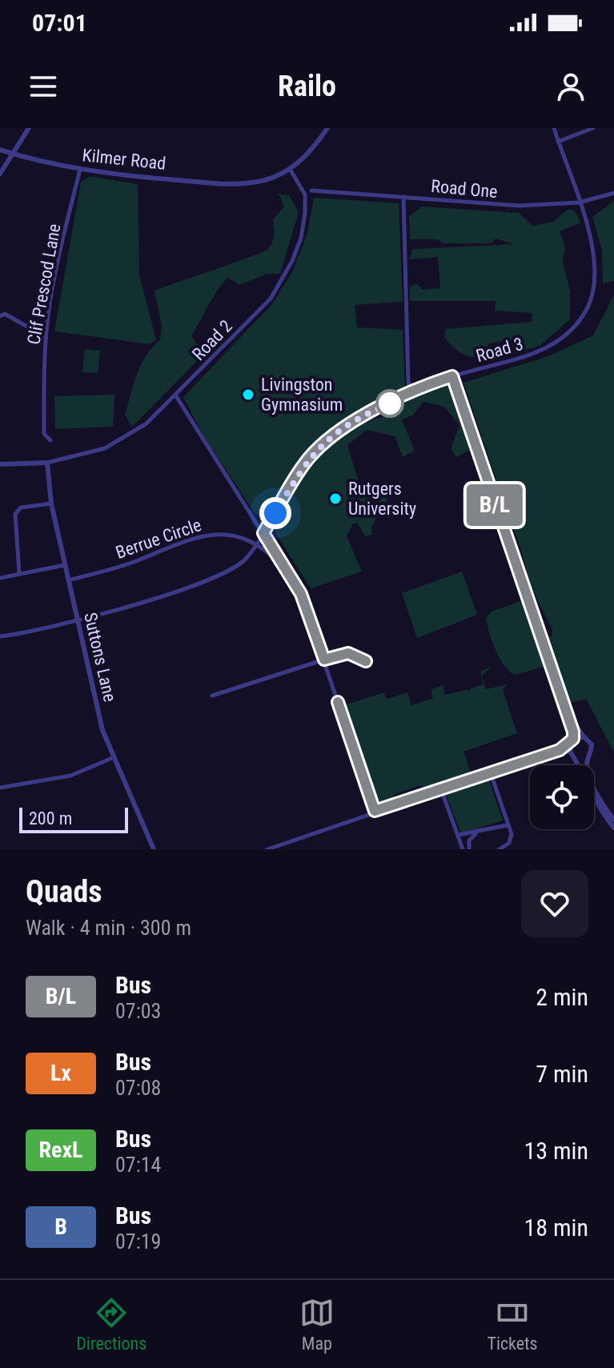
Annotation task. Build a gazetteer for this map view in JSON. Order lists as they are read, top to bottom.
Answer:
{
  "streets": {
    "street": [
      "Kilmer Road",
      "Road One",
      "Clif Prescod Lane",
      "Road 2",
      "Road 3",
      "Berrue Circle",
      "Suttons Lane"
    ]
  },
  "crossings": [
    ["Kilmer Road", "Clif Prescod Lane"],
    ["Kilmer Road", "Road 2"],
    ["Road One", "Road 3"],
    ["Road 2", "Suttons Lane"],
    ["Road 3", "Berrue Circle"],
    ["Road 3", "Suttons Lane"],
    ["Berrue Circle", "Suttons Lane"]
  ],
  "places": ["Livingston Gymnasium", "Rutgers University"],
  "lines": ["bus line B/L"],
  "scale_bar": "200 m",
  "page": {
    "status": "07:01",
    "header": "Railo",
    "on_map": "B/L",
    "scale": "200 m",
    "heading": ["Quads", "Walk · 4 min · 300 m"],
    "list": [
      {
        "mark": "B/L",
        "name": "Bus",
        "note": "07:03",
        "value": "2 min"
      },
      {
        "mark": "Lx",
        "name": "Bus",
        "note": "07:08",
        "value": "7 min"
      },
      {
        "mark": "RexL",
        "name": "Bus",
        "note": "07:14",
        "value": "13 min"
      },
      {
        "mark": "B",
        "name": "Bus",
        "note": "07:19",
        "value": "18 min"
      }
    ],
    "tabs": ["Directions", "Map", "Tickets"]
  }
}
